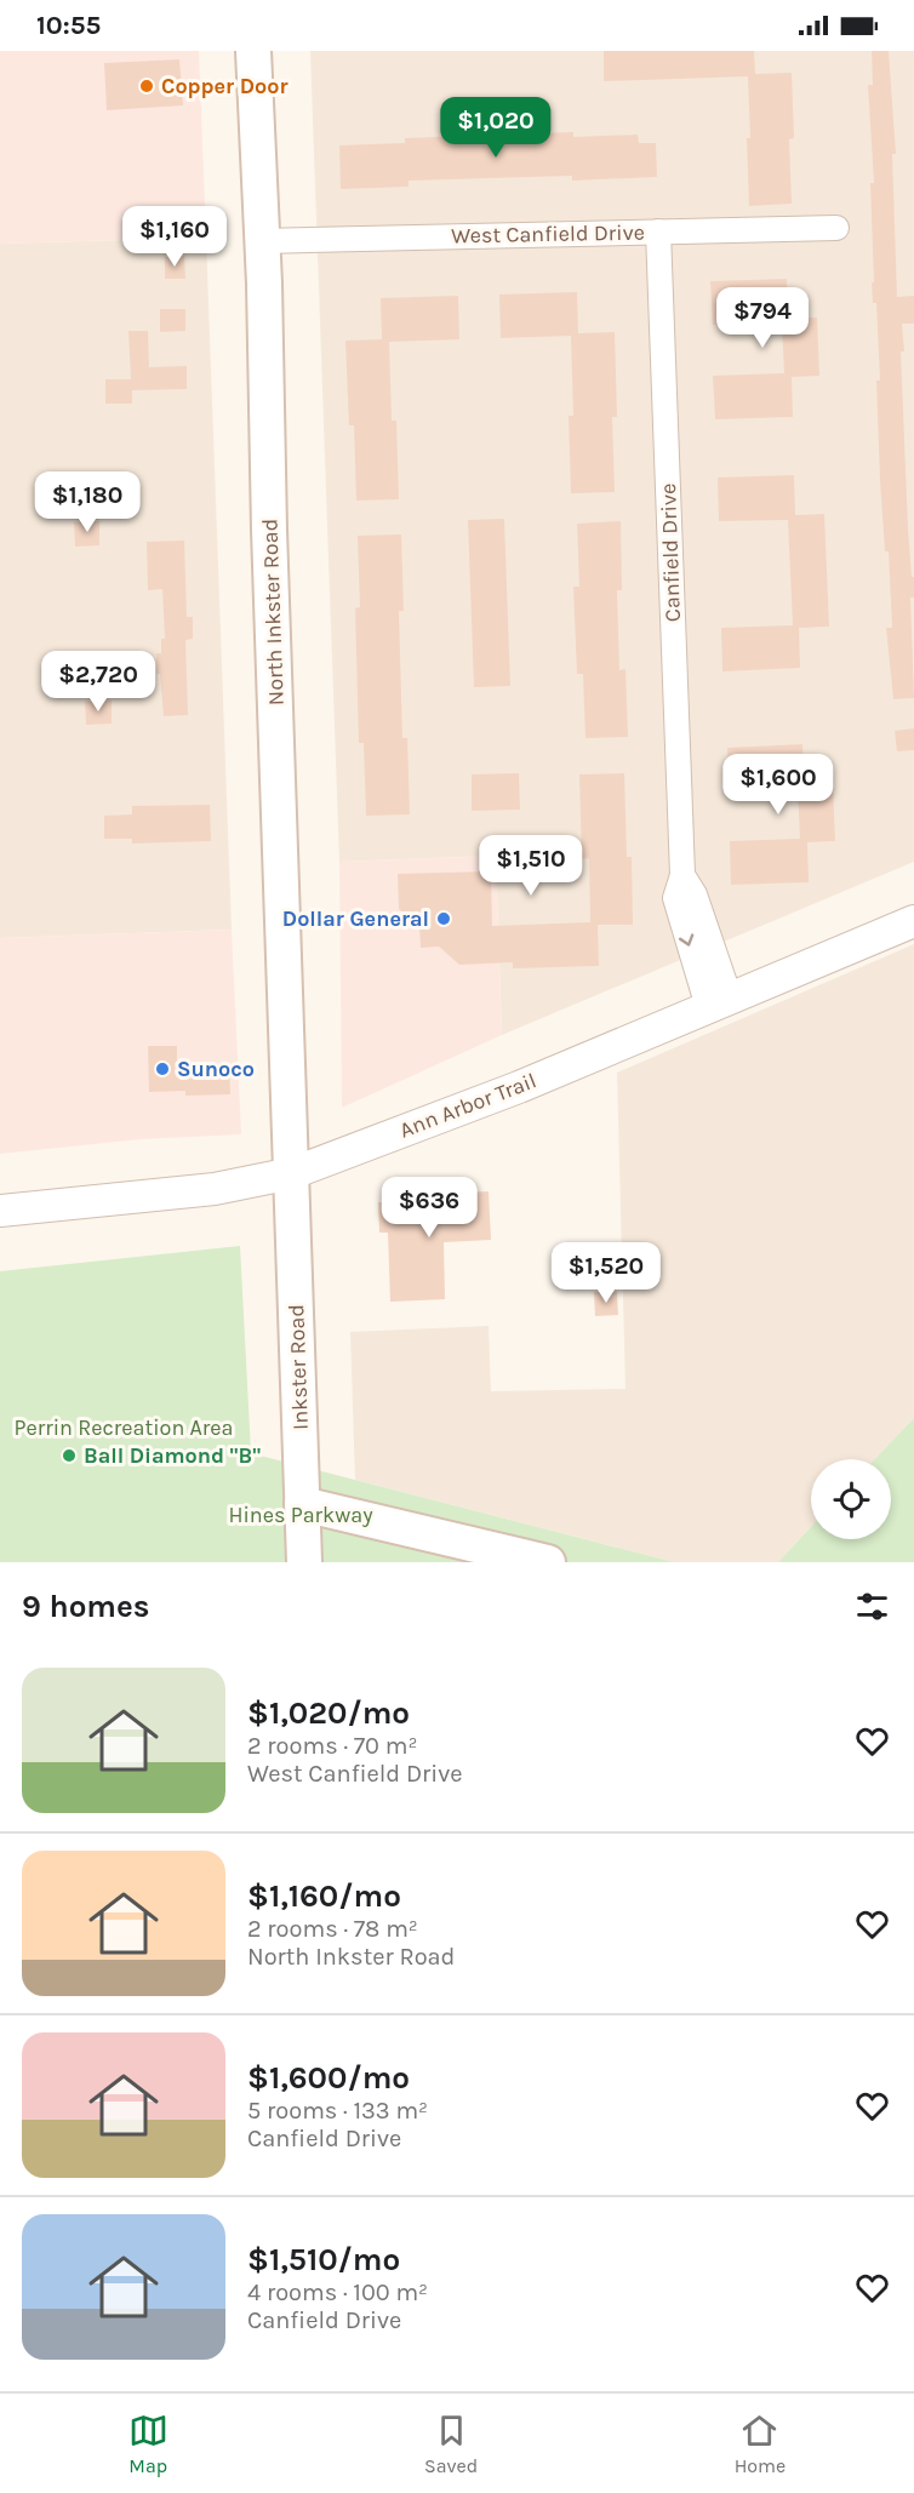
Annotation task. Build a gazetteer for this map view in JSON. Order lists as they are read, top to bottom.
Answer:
{
  "streets": {
    "main road": ["North Inkster Road", "Inkster Road"],
    "street": ["West Canfield Drive", "Canfield Drive", "Ann Arbor Trail"]
  },
  "crossings": [
    ["West Canfield Drive", "Canfield Drive"],
    ["West Canfield Drive", "North Inkster Road"],
    ["Canfield Drive", "Ann Arbor Trail"],
    ["North Inkster Road", "Ann Arbor Trail"],
    ["North Inkster Road", "Inkster Road"],
    ["Ann Arbor Trail", "Inkster Road"]
  ],
  "parks": ["Perrin Recreation Area", "Hines Parkway"],
  "places": [
    "Copper Door",
    "Dollar General",
    "Sunoco",
    "Ball Diamond \"B\""
  ],
  "page": {
    "status": "10:55",
    "price": [
      "$1,020",
      "$1,160",
      "$794",
      "$1,180",
      "$2,720",
      "$1,600",
      "$1,510",
      "$636",
      "$1,520"
    ],
    "heading": "9 homes",
    "list": [
      {
        "name": "$1,020/mo",
        "note": "2 rooms · 70 m² · West Canfield Drive"
      },
      {
        "name": "$1,160/mo",
        "note": "2 rooms · 78 m² · North Inkster Road"
      },
      {
        "name": "$1,600/mo",
        "note": "5 rooms · 133 m² · Canfield Drive"
      },
      {
        "name": "$1,510/mo",
        "note": "4 rooms · 100 m² · Canfield Drive"
      }
    ],
    "tabs": ["Map", "Saved", "Home"]
  }
}
